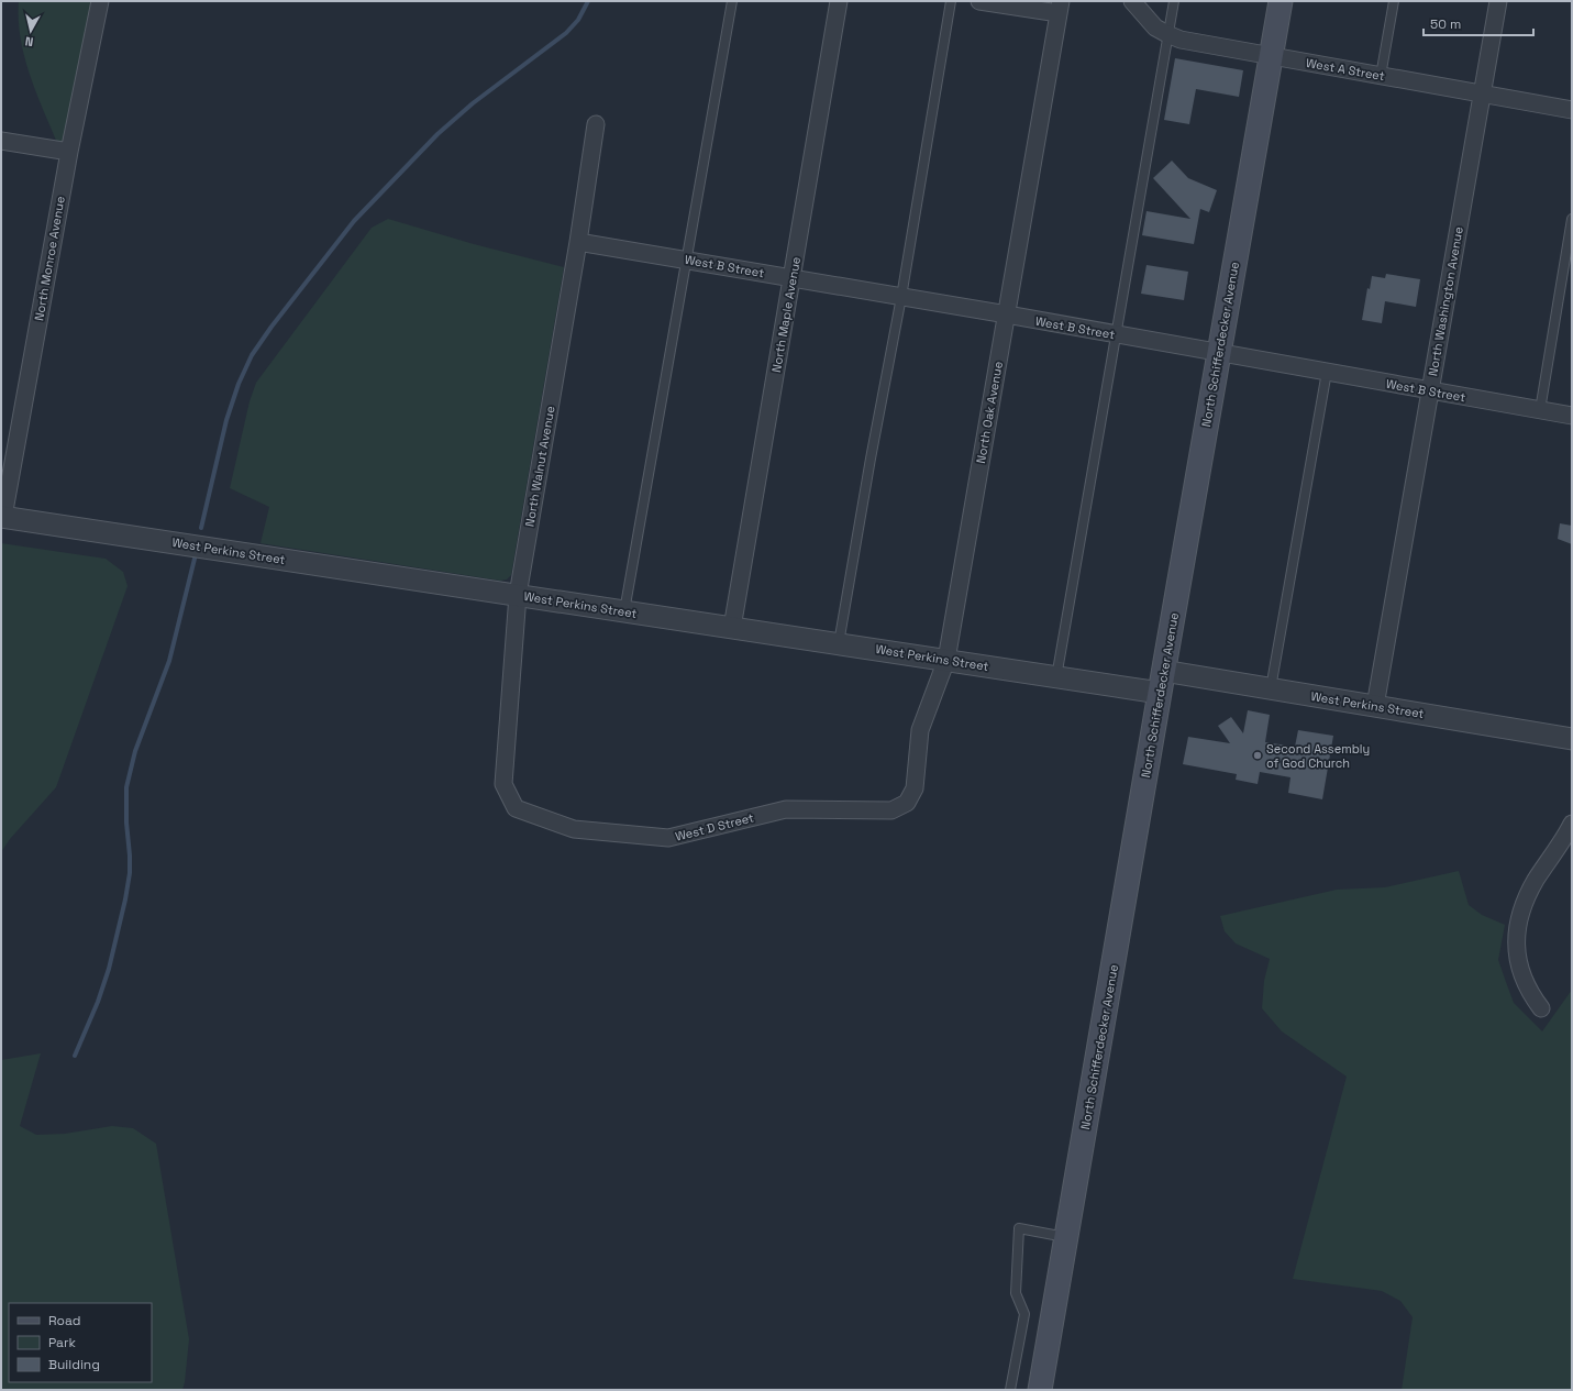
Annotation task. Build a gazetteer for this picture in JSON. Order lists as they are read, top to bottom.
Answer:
{
  "streets": {
    "main road": ["North Schifferdecker Avenue"],
    "street": [
      "West A Street",
      "North Monroe Avenue",
      "West B Street",
      "North Washington Avenue",
      "North Maple Avenue",
      "North Oak Avenue",
      "North Walnut Avenue",
      "West Perkins Street",
      "West D Street"
    ]
  },
  "crossings": [
    ["West A Street", "North Washington Avenue"],
    ["West A Street", "North Schifferdecker Avenue"],
    ["North Monroe Avenue", "West Perkins Street"],
    ["West B Street", "North Washington Avenue"],
    ["West B Street", "North Maple Avenue"],
    ["West B Street", "North Schifferdecker Avenue"],
    ["West B Street", "North Oak Avenue"],
    ["West B Street", "North Walnut Avenue"],
    ["North Washington Avenue", "West Perkins Street"],
    ["North Maple Avenue", "West Perkins Street"],
    ["North Schifferdecker Avenue", "West Perkins Street"],
    ["North Oak Avenue", "West Perkins Street"],
    ["North Oak Avenue", "West D Street"],
    ["North Walnut Avenue", "West Perkins Street"],
    ["North Walnut Avenue", "West D Street"]
  ],
  "places": ["Second Assembly of God Church"],
  "legend": ["Road", "Park", "Building"],
  "scale_bar": "50 m",
  "north": "bottom"
}
